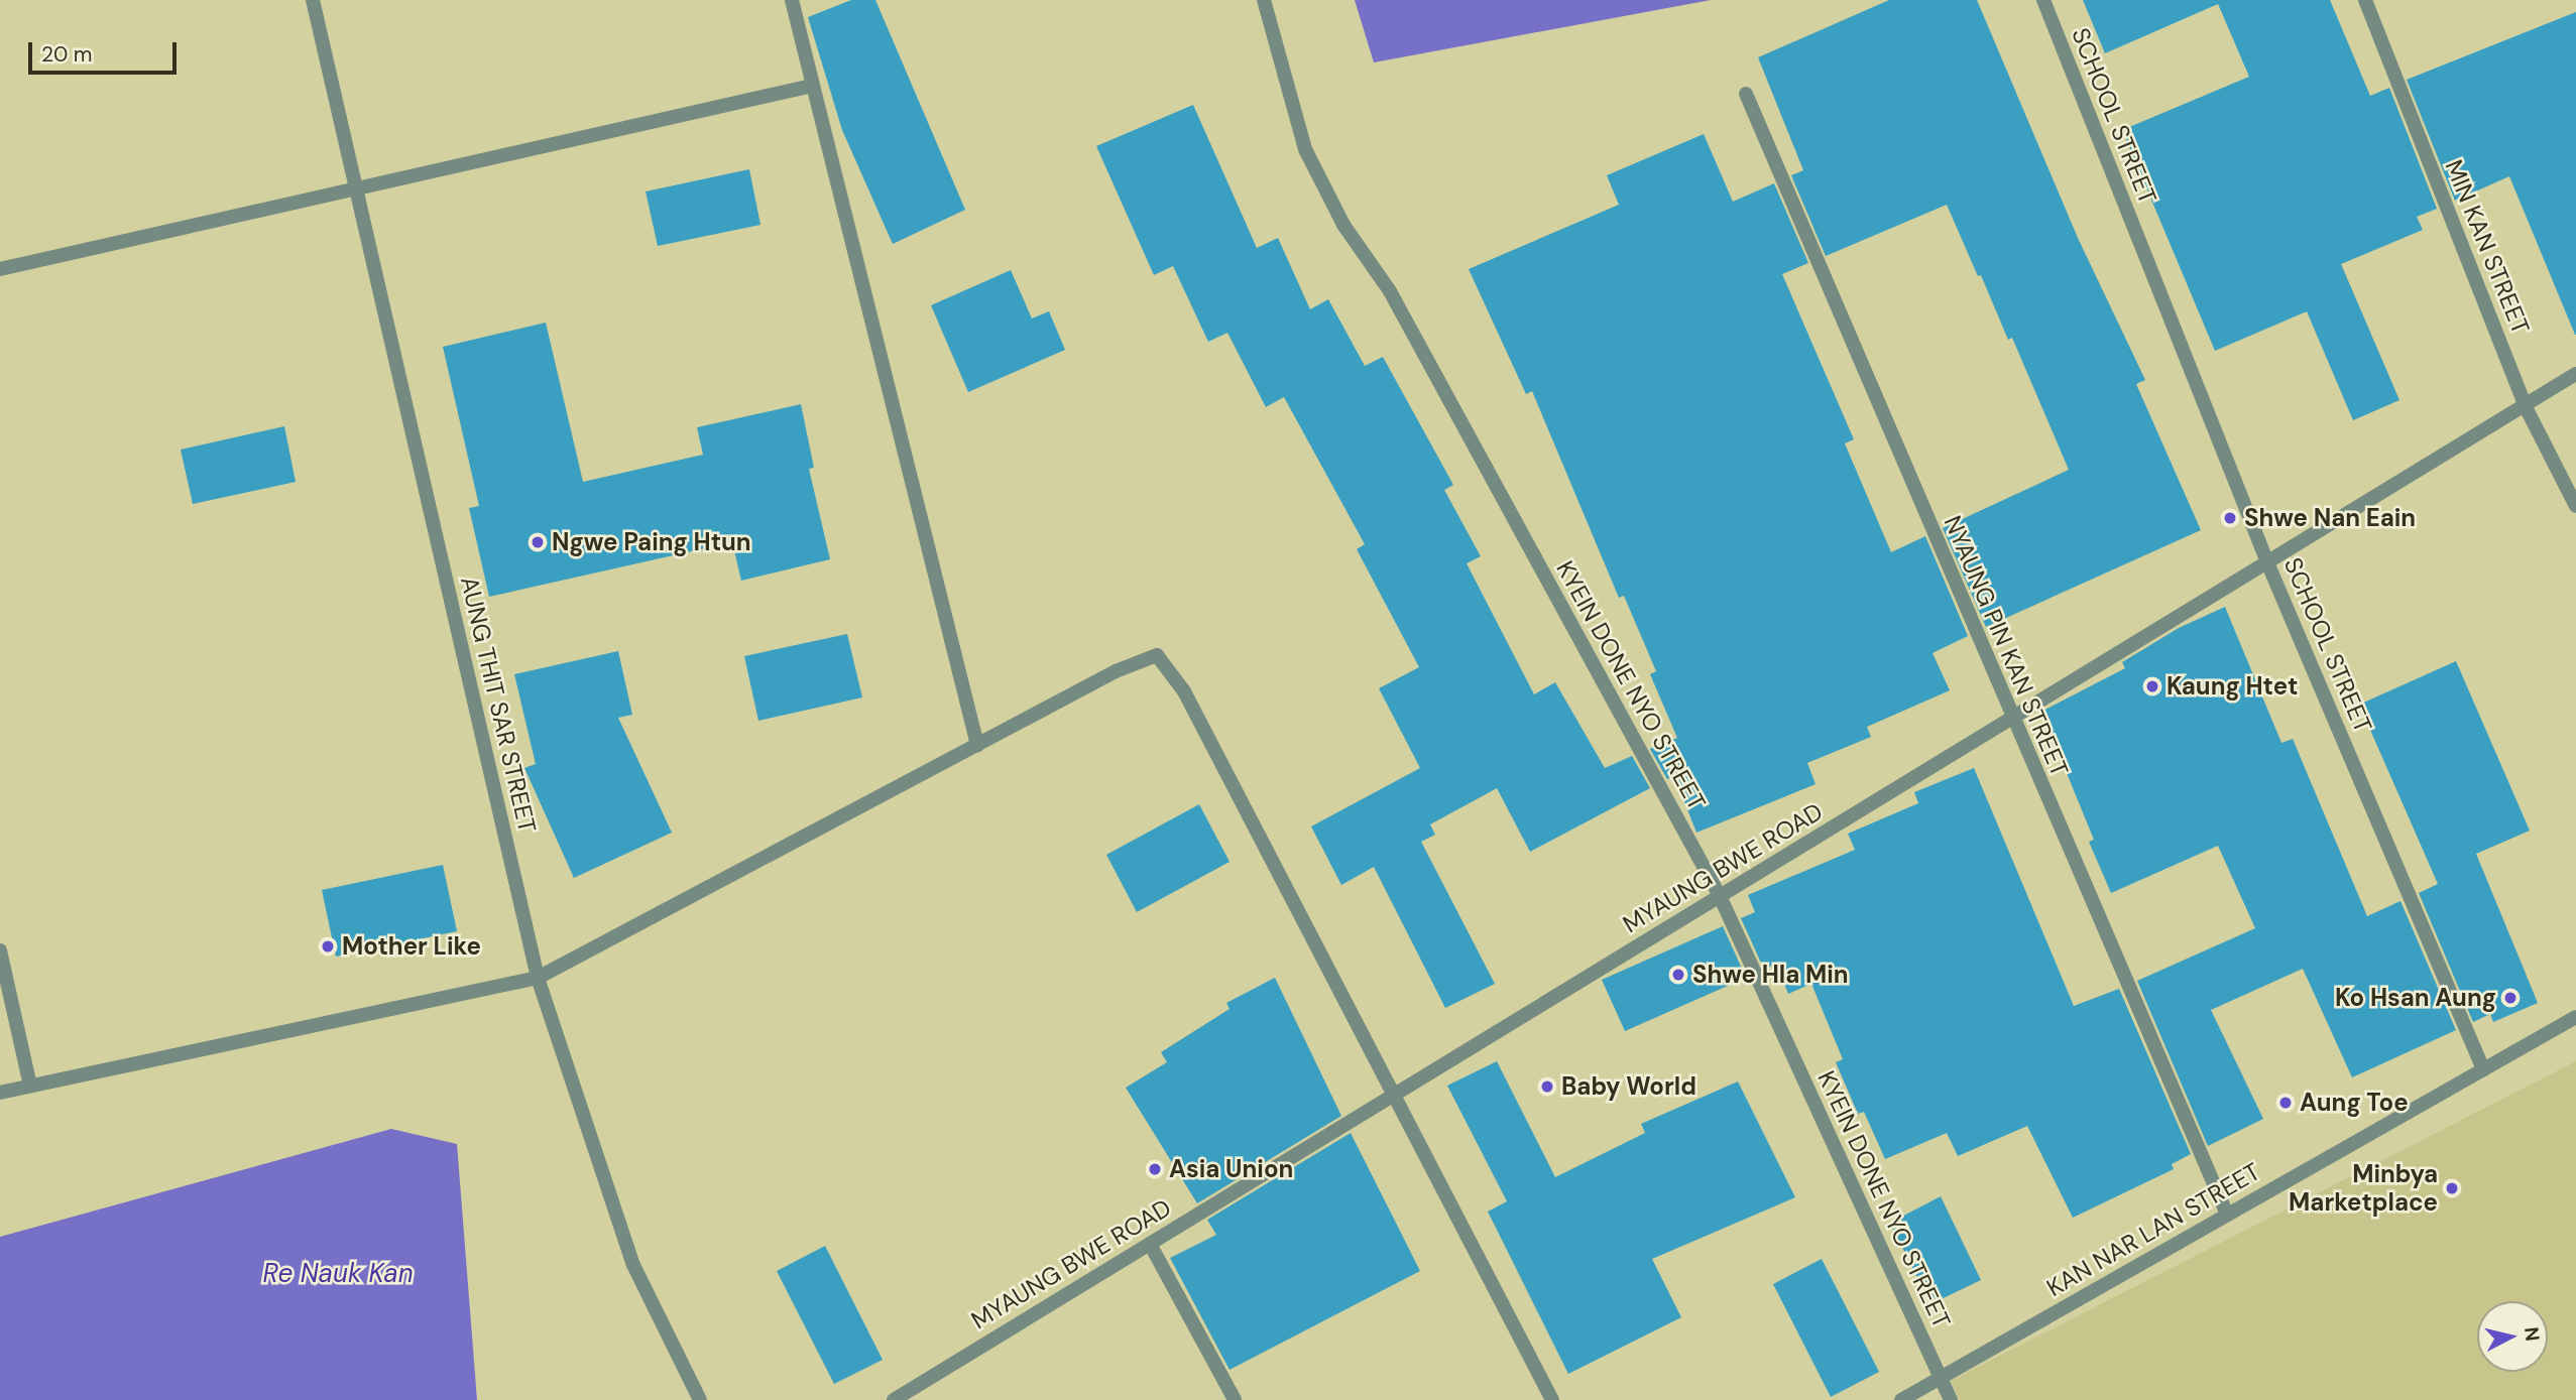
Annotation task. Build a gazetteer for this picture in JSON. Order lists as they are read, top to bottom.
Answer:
{
  "streets": {
    "street": [
      "SCHOOL STREET",
      "MIN KAN STREET",
      "NYAUNG PIN KAN STREET",
      "KYEIN DONE NYO STREET",
      "AUNG THIT SAR STREET",
      "MYAUNG BWE ROAD",
      "KAN NAR LAN STREET"
    ]
  },
  "crossings": [
    ["SCHOOL STREET", "MYAUNG BWE ROAD"],
    ["SCHOOL STREET", "KAN NAR LAN STREET"],
    ["MIN KAN STREET", "MYAUNG BWE ROAD"],
    ["NYAUNG PIN KAN STREET", "MYAUNG BWE ROAD"],
    ["NYAUNG PIN KAN STREET", "KAN NAR LAN STREET"],
    ["KYEIN DONE NYO STREET", "MYAUNG BWE ROAD"],
    ["KYEIN DONE NYO STREET", "KAN NAR LAN STREET"]
  ],
  "water": ["Re Nauk Kan"],
  "places": [
    "Shwe Nan Eain",
    "Ngwe Paing Htun",
    "Kaung Htet",
    "Mother Like",
    "Shwe Hla Min",
    "Ko Hsan Aung",
    "Baby World",
    "Aung Toe",
    "Asia Union",
    "Minbya Marketplace"
  ],
  "scale_bar": "20 m",
  "north": "right"
}
